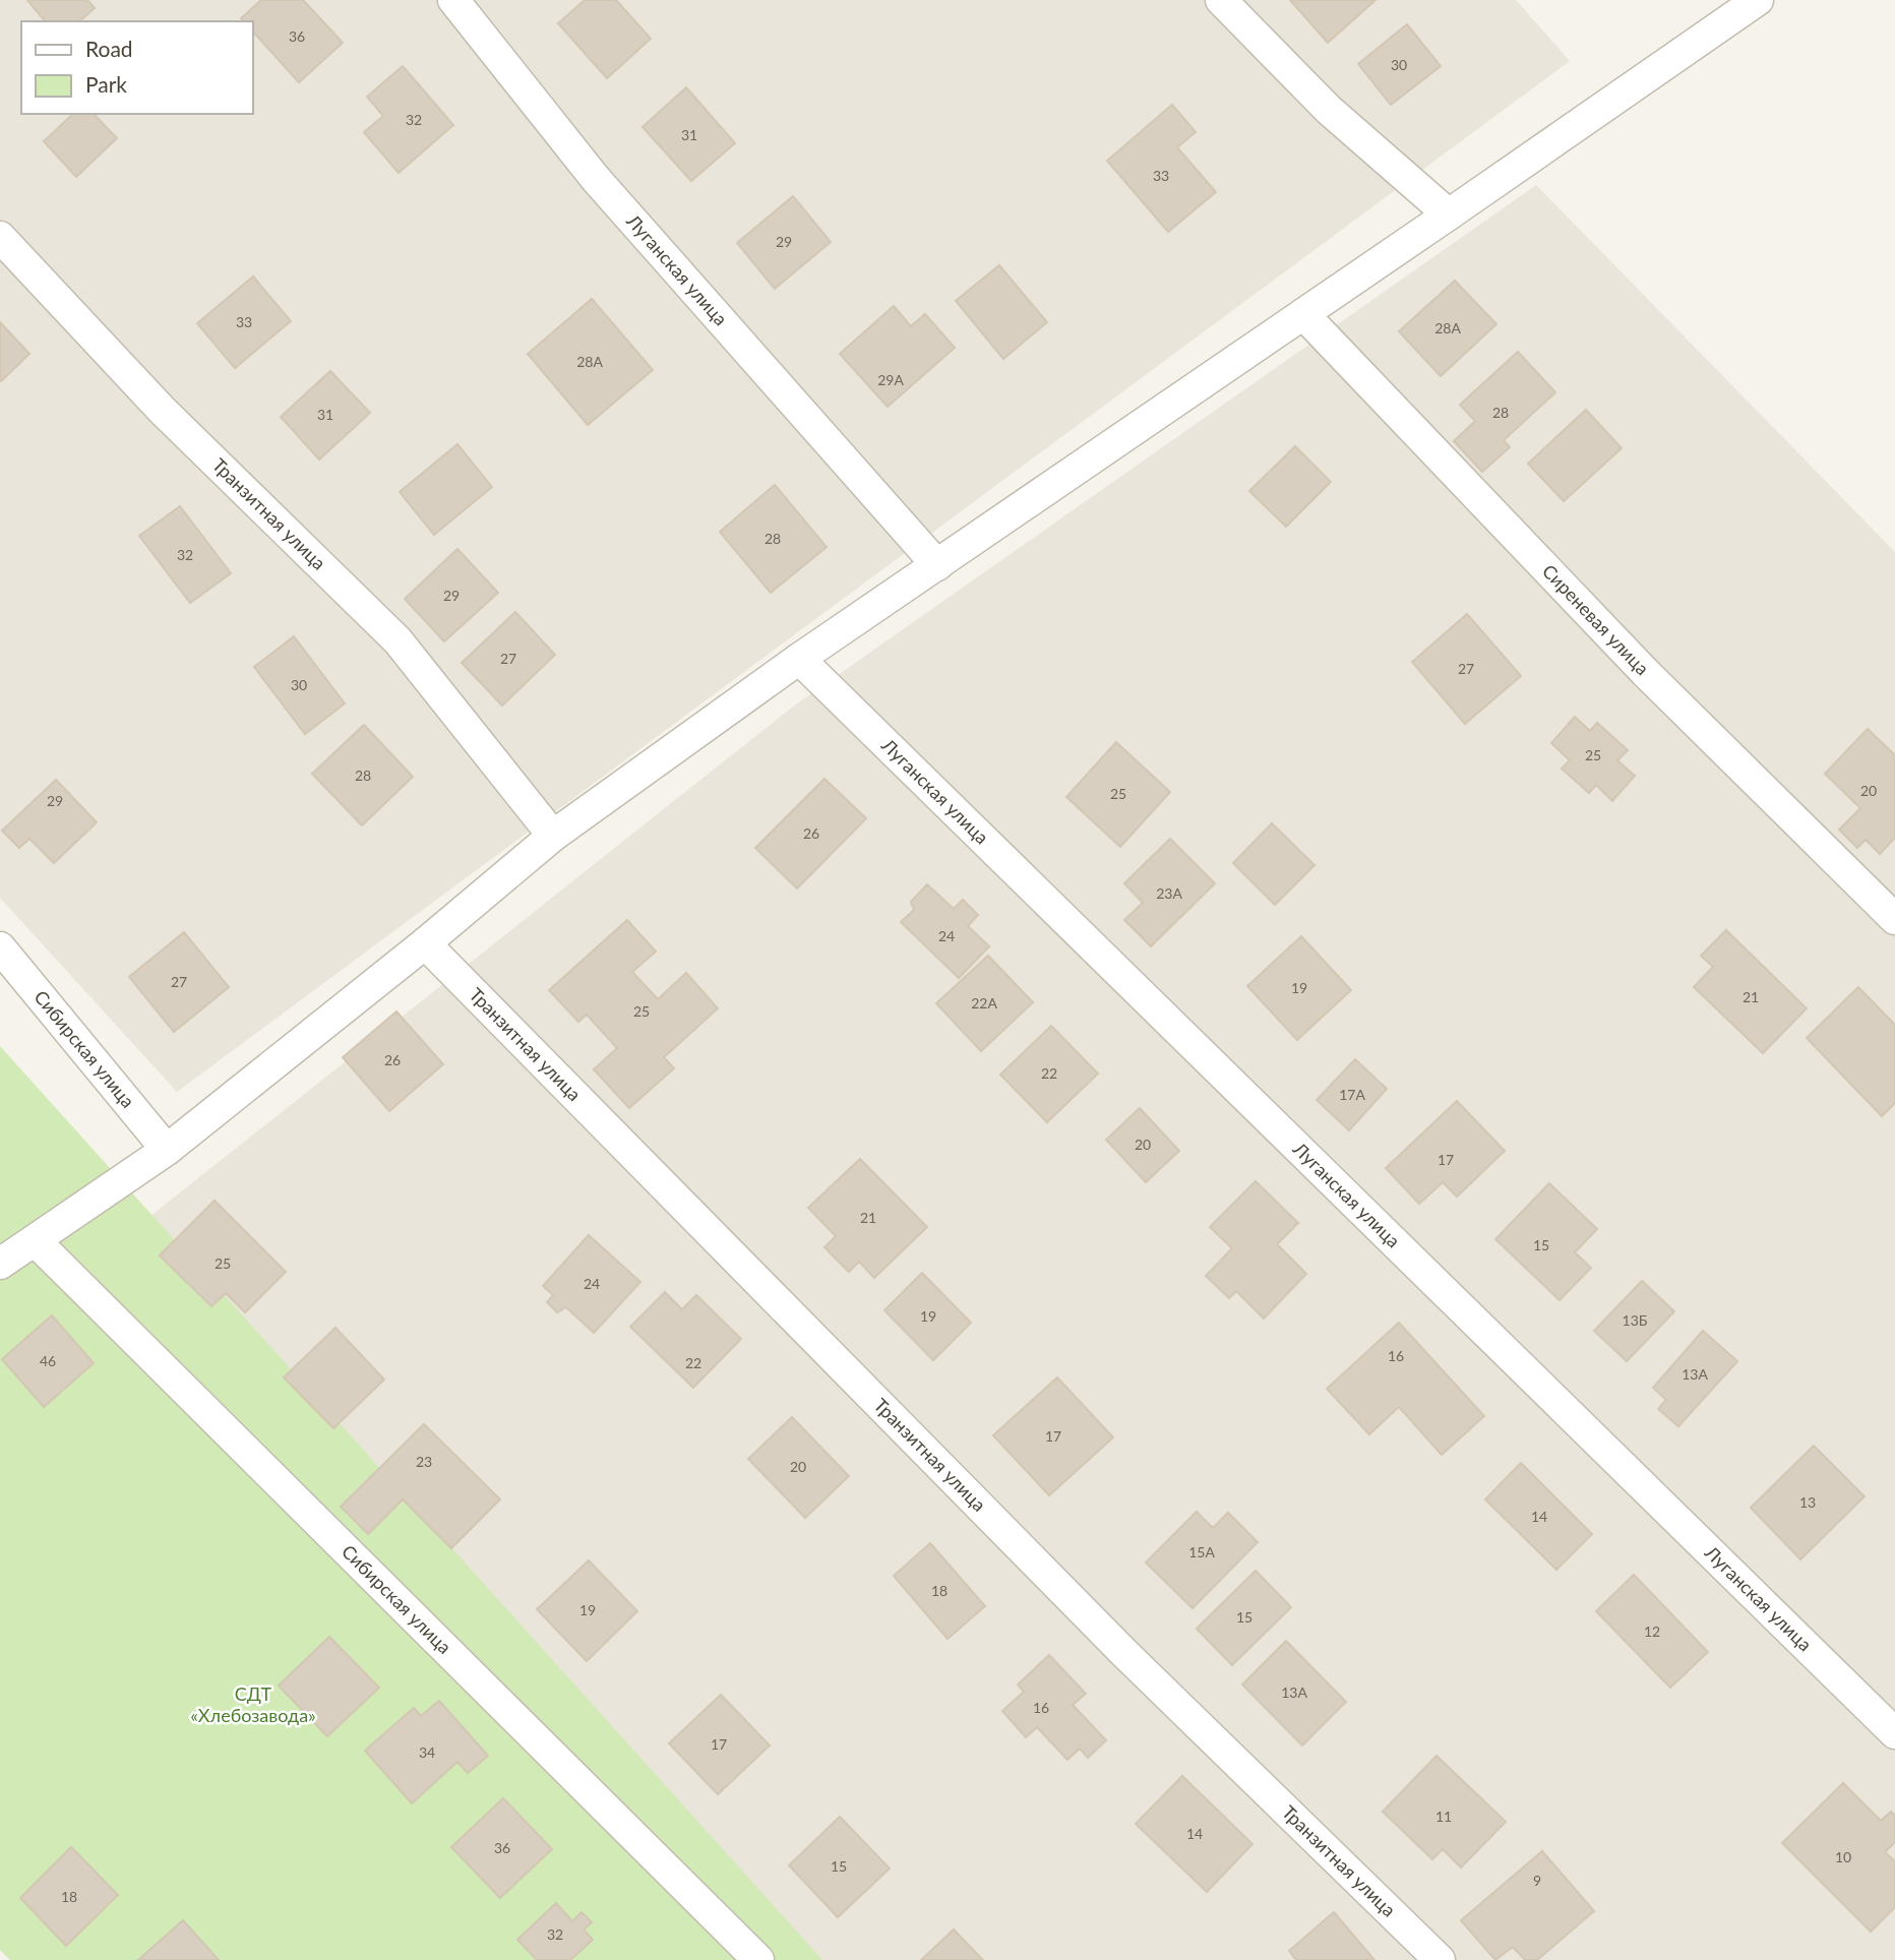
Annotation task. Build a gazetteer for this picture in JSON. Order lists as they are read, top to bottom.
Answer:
{
  "streets": {
    "street": [
      "Луганская улица",
      "Транзитная улица",
      "Сиреневая улица",
      "Сибирская улица"
    ]
  },
  "parks": ["СДТ «Хлебозавода»"],
  "house_numbers": [
    "36",
    "30",
    "32",
    "31",
    "33",
    "29",
    "33",
    "28А",
    "28А",
    "29А",
    "28",
    "31",
    "28",
    "32",
    "29",
    "27",
    "27",
    "30",
    "25",
    "28",
    "20",
    "25",
    "29",
    "26",
    "23А",
    "24",
    "27",
    "19",
    "21",
    "22А",
    "25",
    "26",
    "22",
    "17А",
    "20",
    "17",
    "21",
    "15",
    "25",
    "24",
    "19",
    "13Б",
    "16",
    "46",
    "22",
    "13А",
    "17",
    "23",
    "20",
    "13",
    "14",
    "15А",
    "18",
    "19",
    "15",
    "12",
    "13А",
    "16",
    "17",
    "34",
    "11",
    "14",
    "36",
    "10",
    "15",
    "9",
    "18",
    "32"
  ],
  "legend": ["Road", "Park"]
}
